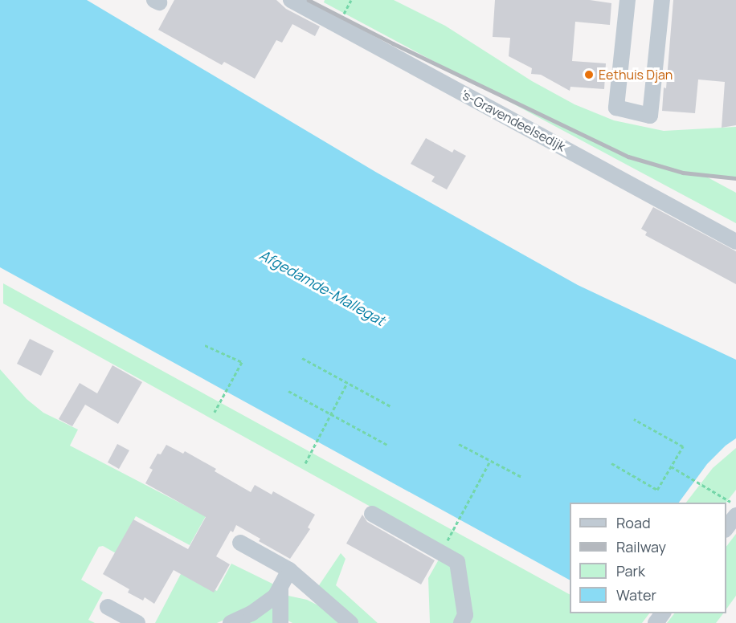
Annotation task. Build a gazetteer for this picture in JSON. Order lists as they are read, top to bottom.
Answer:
{
  "streets": {
    "street": ["'s-Gravendeelsedijk"]
  },
  "water": ["Afgedamde-Mallegat"],
  "places": ["Eethuis Djan"],
  "legend": [
    "Road",
    "Railway",
    "Park",
    "Water"
  ]
}
